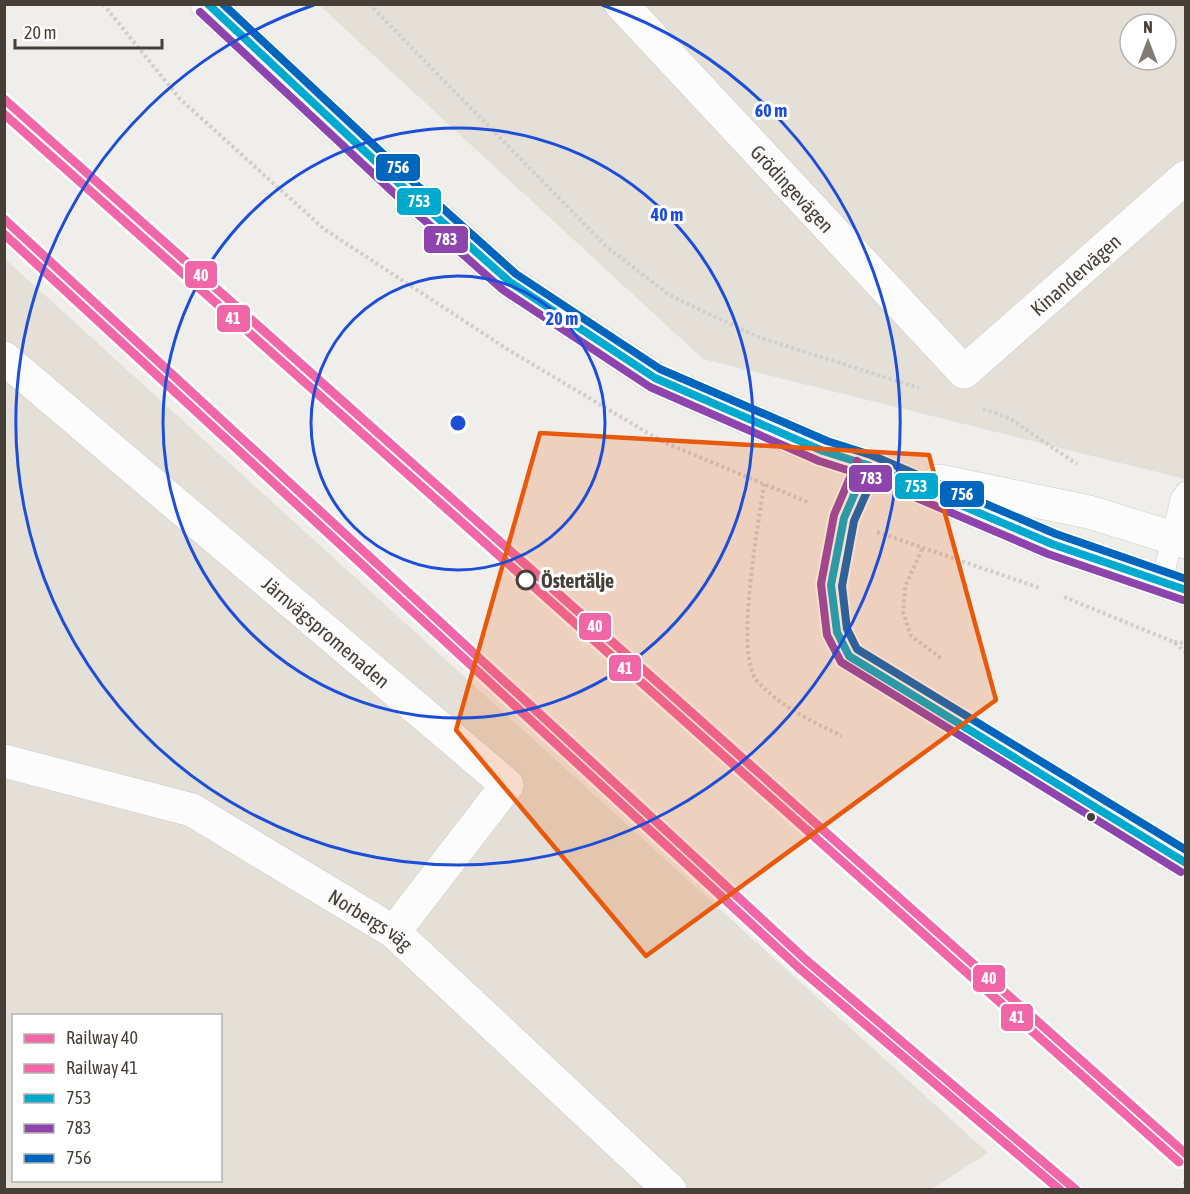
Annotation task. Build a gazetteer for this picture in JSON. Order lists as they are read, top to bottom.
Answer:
{
  "streets": {
    "street": [
      "Grödingevägen",
      "Kinandervägen",
      "Järnvägspromenaden",
      "Norbergs väg"
    ]
  },
  "crossings": [
    ["Grödingevägen", "Kinandervägen"],
    ["Järnvägspromenaden", "Norbergs väg"]
  ],
  "places": ["Östertälje"],
  "lines": [
    "transit line 753",
    "transit line 756",
    "transit line 783",
    "rail line 40",
    "rail line 41"
  ],
  "legend": [
    "Railway 40",
    "Railway 41",
    "753",
    "783",
    "756"
  ],
  "scale_bar": "20 m",
  "north": "top",
  "rings": ["60 m", "40 m", "20 m"]
}
